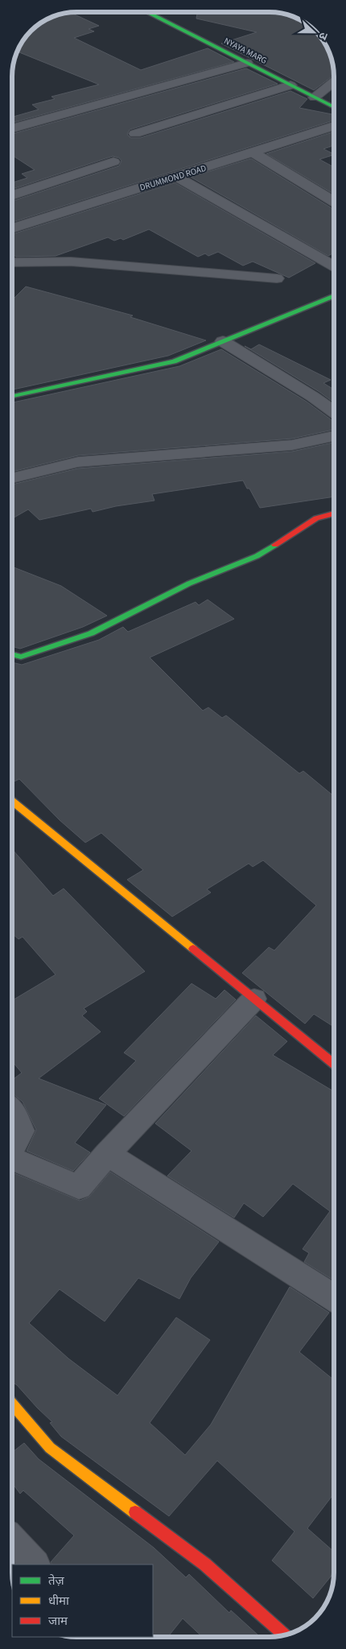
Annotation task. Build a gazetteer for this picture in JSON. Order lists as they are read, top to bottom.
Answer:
{
  "streets": {
    "street": ["NYAYA MARG", "DRUMMOND ROAD"]
  },
  "legend": ["तेज़", "धीमा", "जाम"],
  "north": "right"
}
